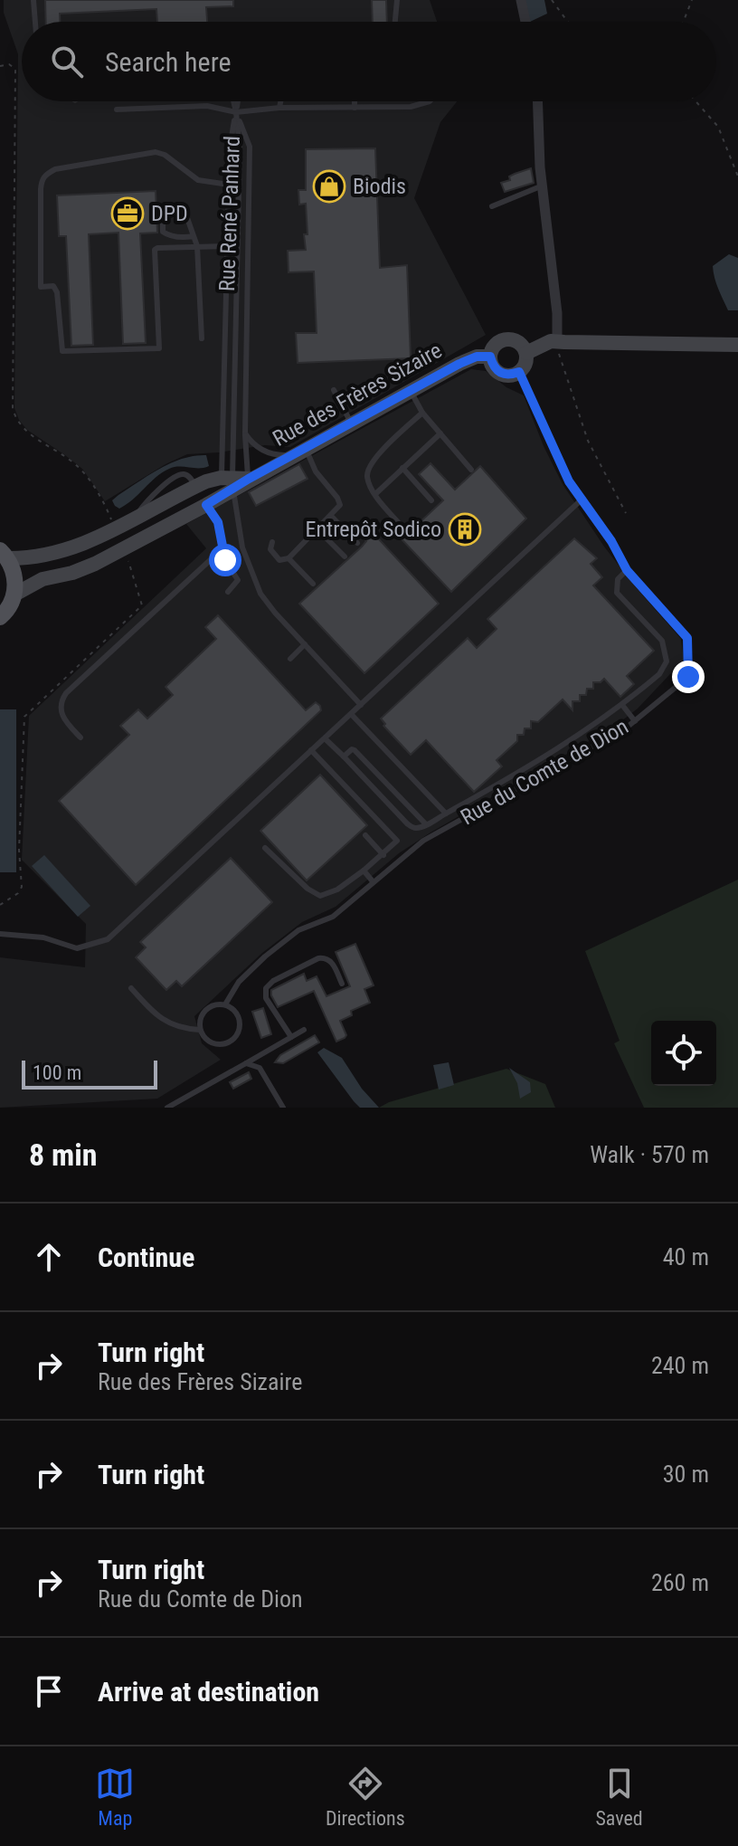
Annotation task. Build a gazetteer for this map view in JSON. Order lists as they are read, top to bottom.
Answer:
{
  "streets": {
    "street": ["Rue des Frères Sizaire"],
    "lane": ["Rue René Panhard", "Rue du Comte de Dion"]
  },
  "crossings": [
    ["Rue René Panhard", "Rue des Frères Sizaire"],
    ["Rue des Frères Sizaire", "Rue du Comte de Dion"]
  ],
  "places": {
    "shop": ["Biodis"],
    "office": ["DPD"],
    "building": ["Entrepôt Sodico"]
  },
  "scale_bar": "100 m",
  "page": {
    "search": "Search here",
    "scale": "100 m",
    "heading": ["8 min", "Walk · 570 m"],
    "list": [
      ["Continue", "40 m"],
      ["Turn right", "Rue des Frères Sizaire", "240 m"],
      ["Turn right", "30 m"],
      ["Turn right", "Rue du Comte de Dion", "260 m"],
      "Arrive at destination"
    ],
    "nav": ["Map", "Directions", "Saved"]
  }
}
